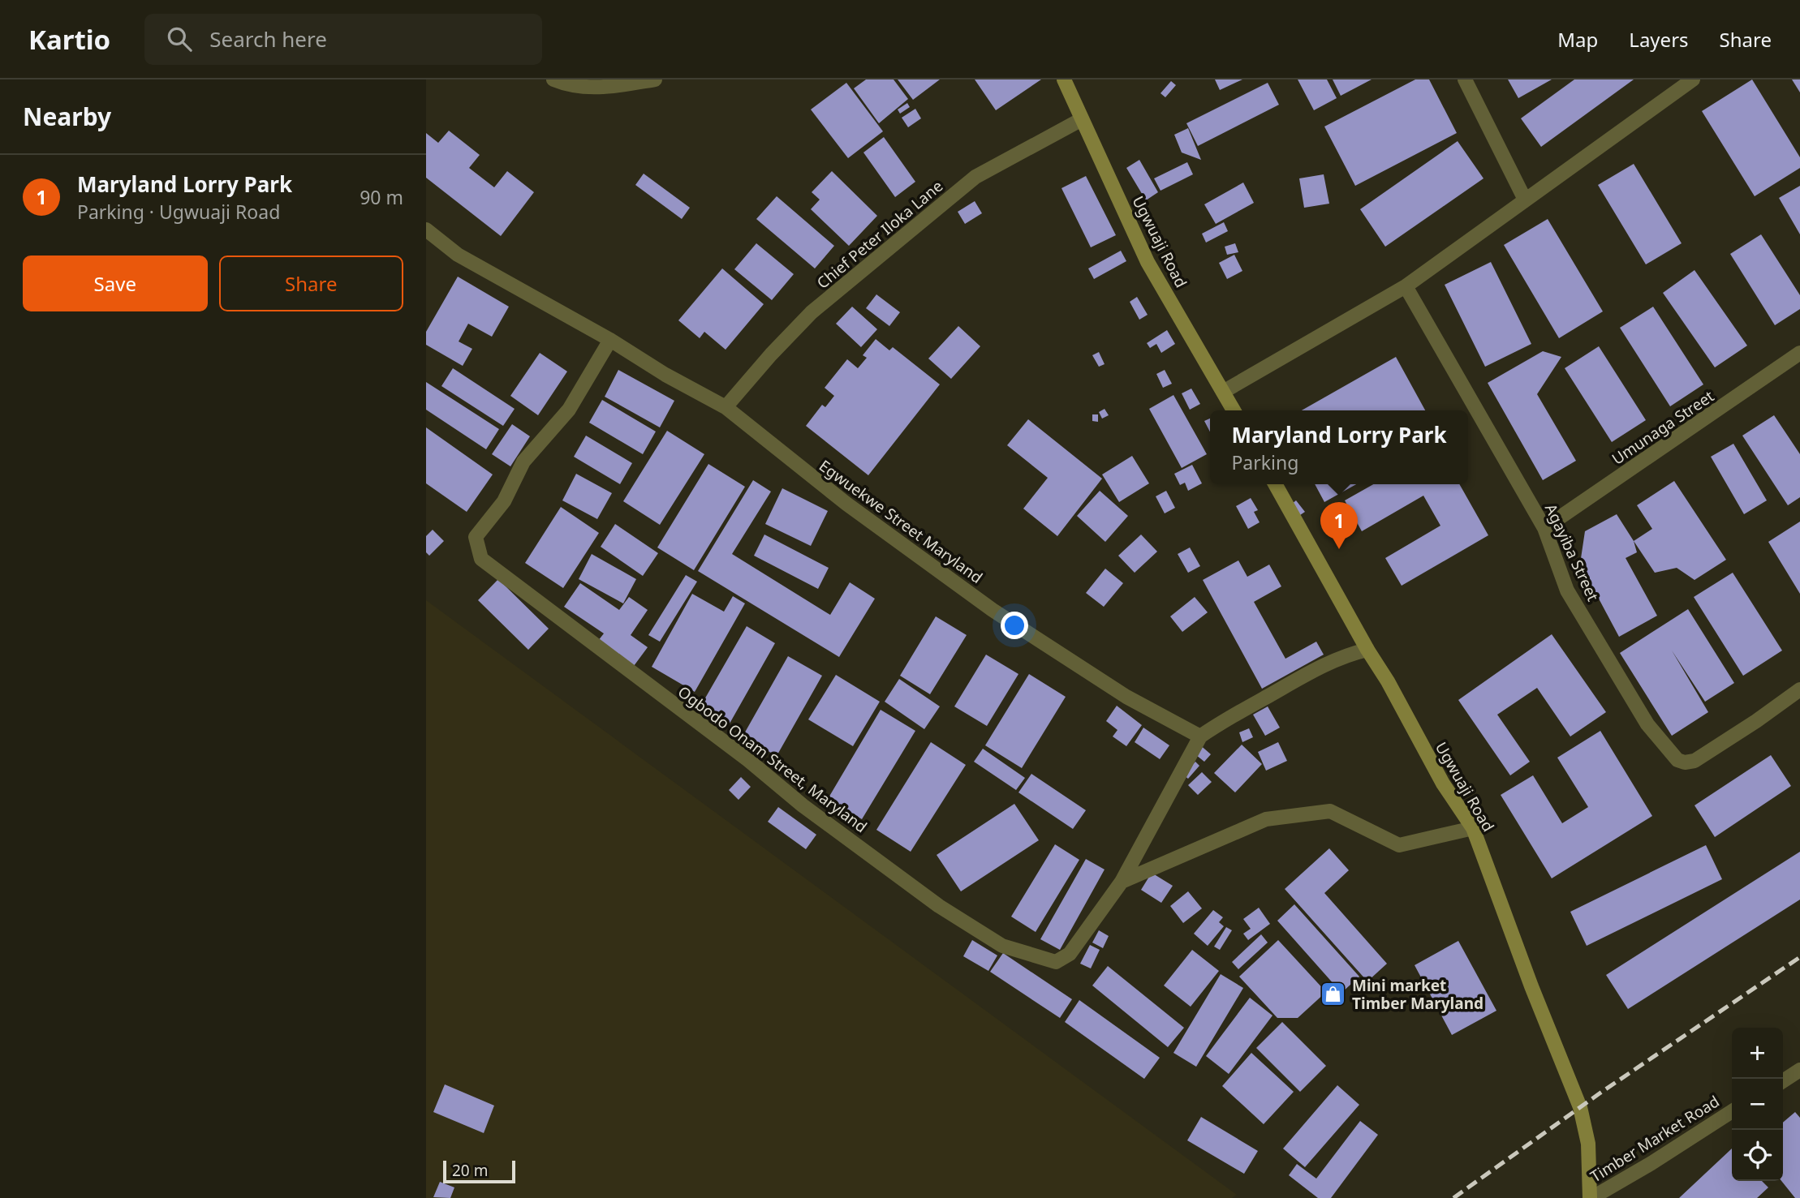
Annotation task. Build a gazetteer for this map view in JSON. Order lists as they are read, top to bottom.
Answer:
{
  "streets": {
    "main road": ["Ugwuaji Road"],
    "street": [
      "Chief Peter Iloka Lane",
      "Umunaga Street",
      "Egwuekwe Street Maryland",
      "Agayiba Street",
      "Ogbodo Onam Street, Maryland",
      "Timber Market Road"
    ]
  },
  "crossings": [
    ["Chief Peter Iloka Lane", "Ugwuaji Road"],
    ["Chief Peter Iloka Lane", "Egwuekwe Street Maryland"],
    ["Ugwuaji Road", "Timber Market Road"],
    ["Umunaga Street", "Agayiba Street"],
    ["Egwuekwe Street Maryland", "Ogbodo Onam Street, Maryland"]
  ],
  "places": {
    "shop": ["Mini market Timber Maryland"]
  },
  "scale_bar": "20 m",
  "page": {
    "header": "Kartio",
    "search": "Search here",
    "nav": ["Map", "Layers", "Share"],
    "heading": "Nearby",
    "list": [
      {
        "mark": "1",
        "name": "Maryland Lorry Park",
        "note": "Parking · Ugwuaji Road",
        "value": "90 m"
      }
    ],
    "buttons": ["Save", "Share"],
    "popup": ["Maryland Lorry Park", "Parking"],
    "pins": "1",
    "map_buttons": ["+", "−"],
    "scale": "20 m"
  }
}
